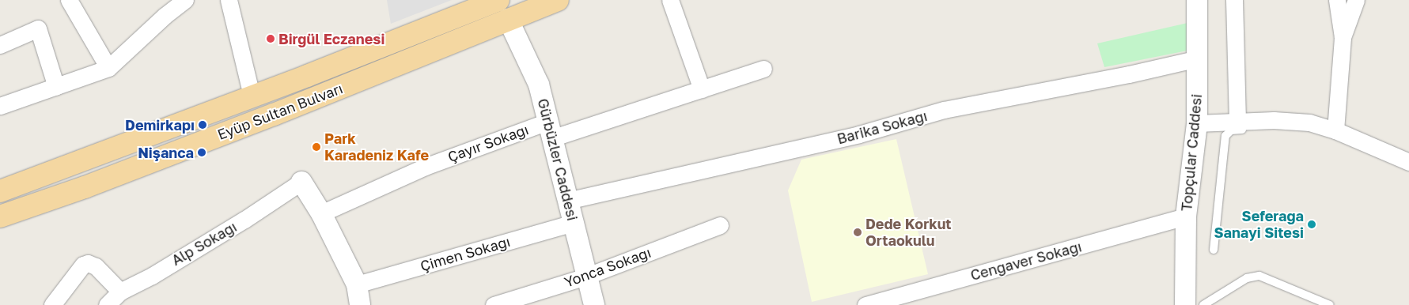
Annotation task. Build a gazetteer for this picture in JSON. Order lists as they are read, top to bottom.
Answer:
{
  "streets": {
    "main road": ["Eyüp Sultan Bulvarı"],
    "street": [
      "Barika Sokağı",
      "Çayır Sokağı",
      "Topçular Caddesi",
      "Gürbüzler Caddesi",
      "Alp Sokağı",
      "Çimen Sokağı",
      "Cengaver Sokağı",
      "Yonca Sokağı"
    ]
  },
  "crossings": [
    ["Eyüp Sultan Bulvarı", "Gürbüzler Caddesi"],
    ["Barika Sokağı", "Topçular Caddesi"],
    ["Barika Sokağı", "Gürbüzler Caddesi"],
    ["Çayır Sokağı", "Gürbüzler Caddesi"],
    ["Topçular Caddesi", "Cengaver Sokağı"],
    ["Gürbüzler Caddesi", "Çimen Sokağı"],
    ["Gürbüzler Caddesi", "Yonca Sokağı"]
  ],
  "places": [
    "Birgül Eczanesi",
    "Demirkapı",
    "Park Karadeniz Kafe",
    "Nişanca",
    "Seferağa Sanayi Sitesi",
    "Dede Korkut Ortaokulu"
  ]
}
